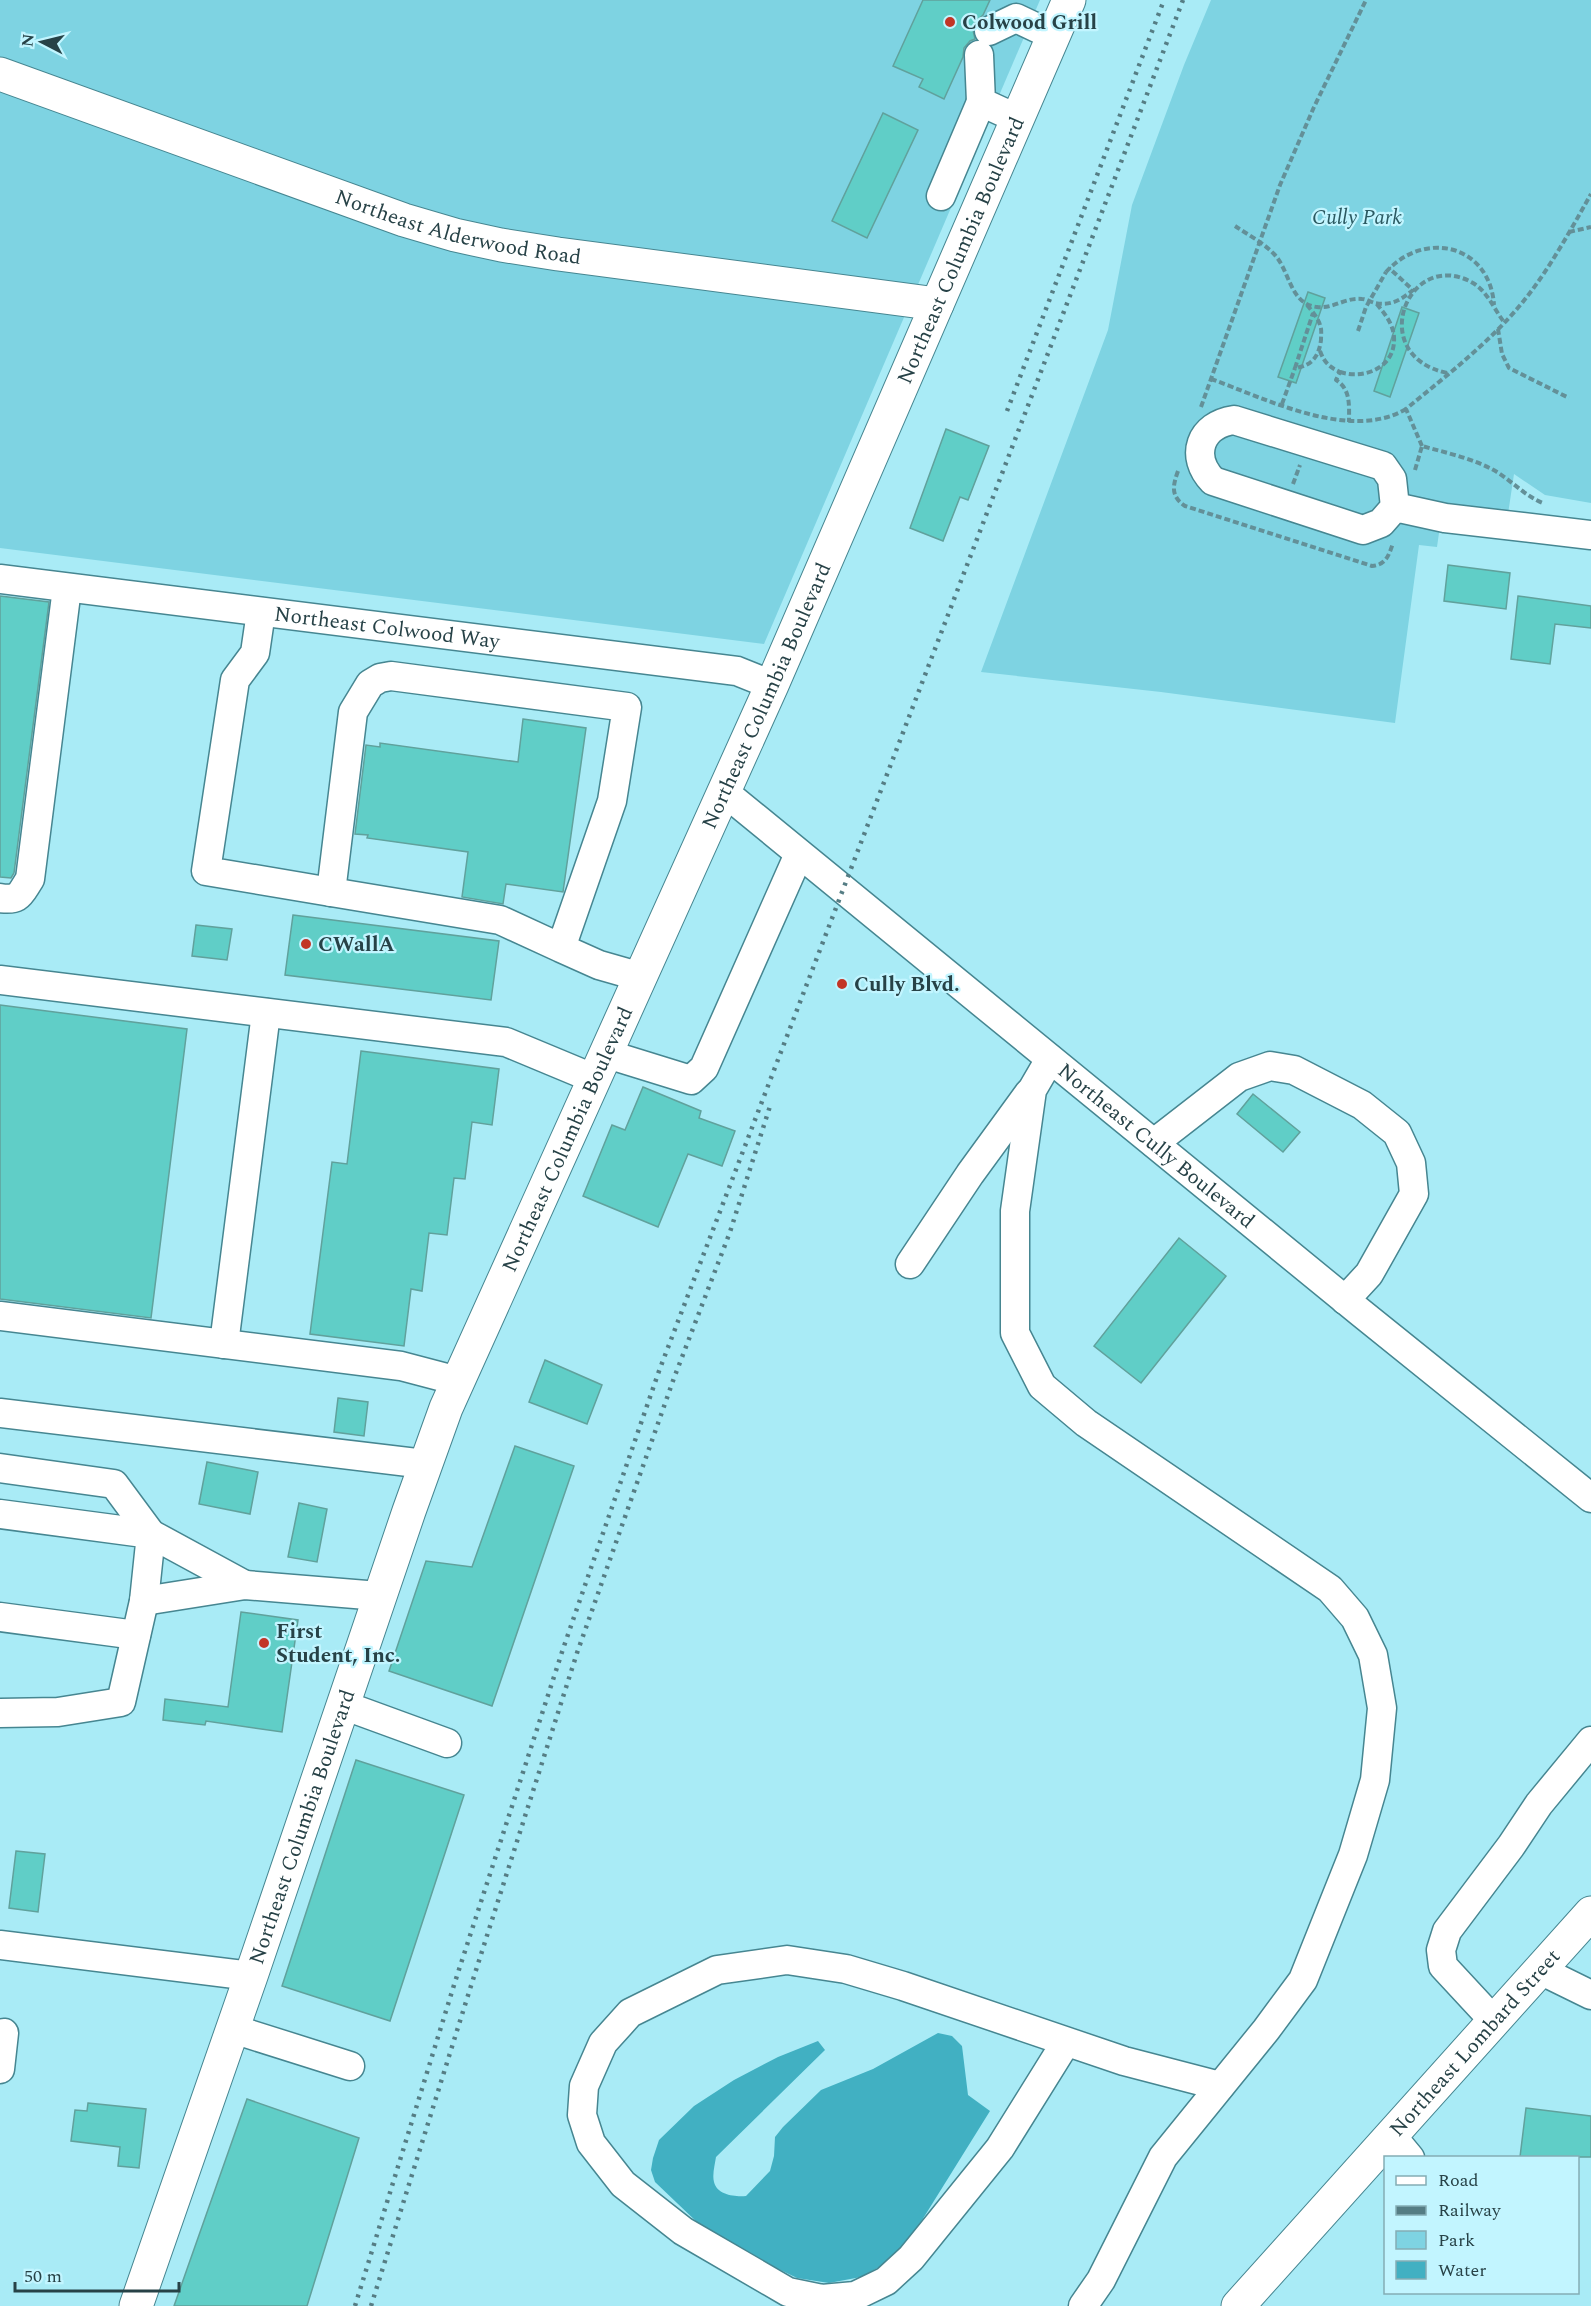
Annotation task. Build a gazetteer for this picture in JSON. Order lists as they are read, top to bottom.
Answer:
{
  "streets": {
    "main road": ["Northeast Alderwood Road", "Northeast Columbia Boulevard", "Northeast Lombard Street"],
    "street": ["Northeast Colwood Way", "Northeast Cully Boulevard"]
  },
  "crossings": [
    ["Northeast Alderwood Road", "Northeast Columbia Boulevard"],
    ["Northeast Columbia Boulevard", "Northeast Colwood Way"],
    ["Northeast Columbia Boulevard", "Northeast Cully Boulevard"]
  ],
  "parks": ["Cully Park"],
  "places": [
    "Colwood Grill",
    "CWallA",
    "Cully Blvd.",
    "First Student, Inc."
  ],
  "legend": [
    "Road",
    "Railway",
    "Park",
    "Water"
  ],
  "scale_bar": "50 m",
  "north": "left"
}
